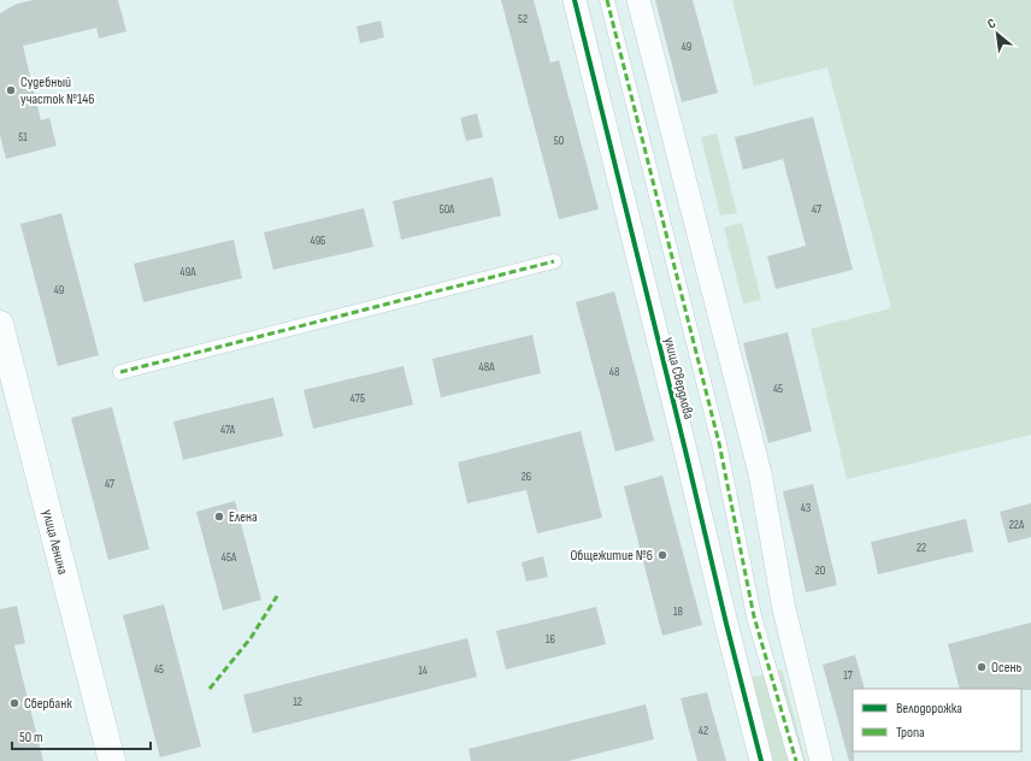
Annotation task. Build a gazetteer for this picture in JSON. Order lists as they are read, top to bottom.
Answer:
{
  "streets": {
    "main road": ["улица Ленина"],
    "street": ["улица Свердлова"]
  },
  "places": [
    "Судебный участок №146",
    "Елена",
    "Общежитие №6",
    "Осень",
    "Сбербанк"
  ],
  "house_numbers": [
    "52",
    "49",
    "51",
    "50",
    "50А",
    "47",
    "49Б",
    "49А",
    "49",
    "48А",
    "48",
    "45",
    "47Б",
    "47А",
    "26",
    "47",
    "43",
    "22А",
    "22",
    "45А",
    "20",
    "18",
    "16",
    "45",
    "14",
    "17",
    "12",
    "42"
  ],
  "legend": ["Велодорожка", "Тропа"],
  "scale_bar": "50 m",
  "north": "top left"
}
